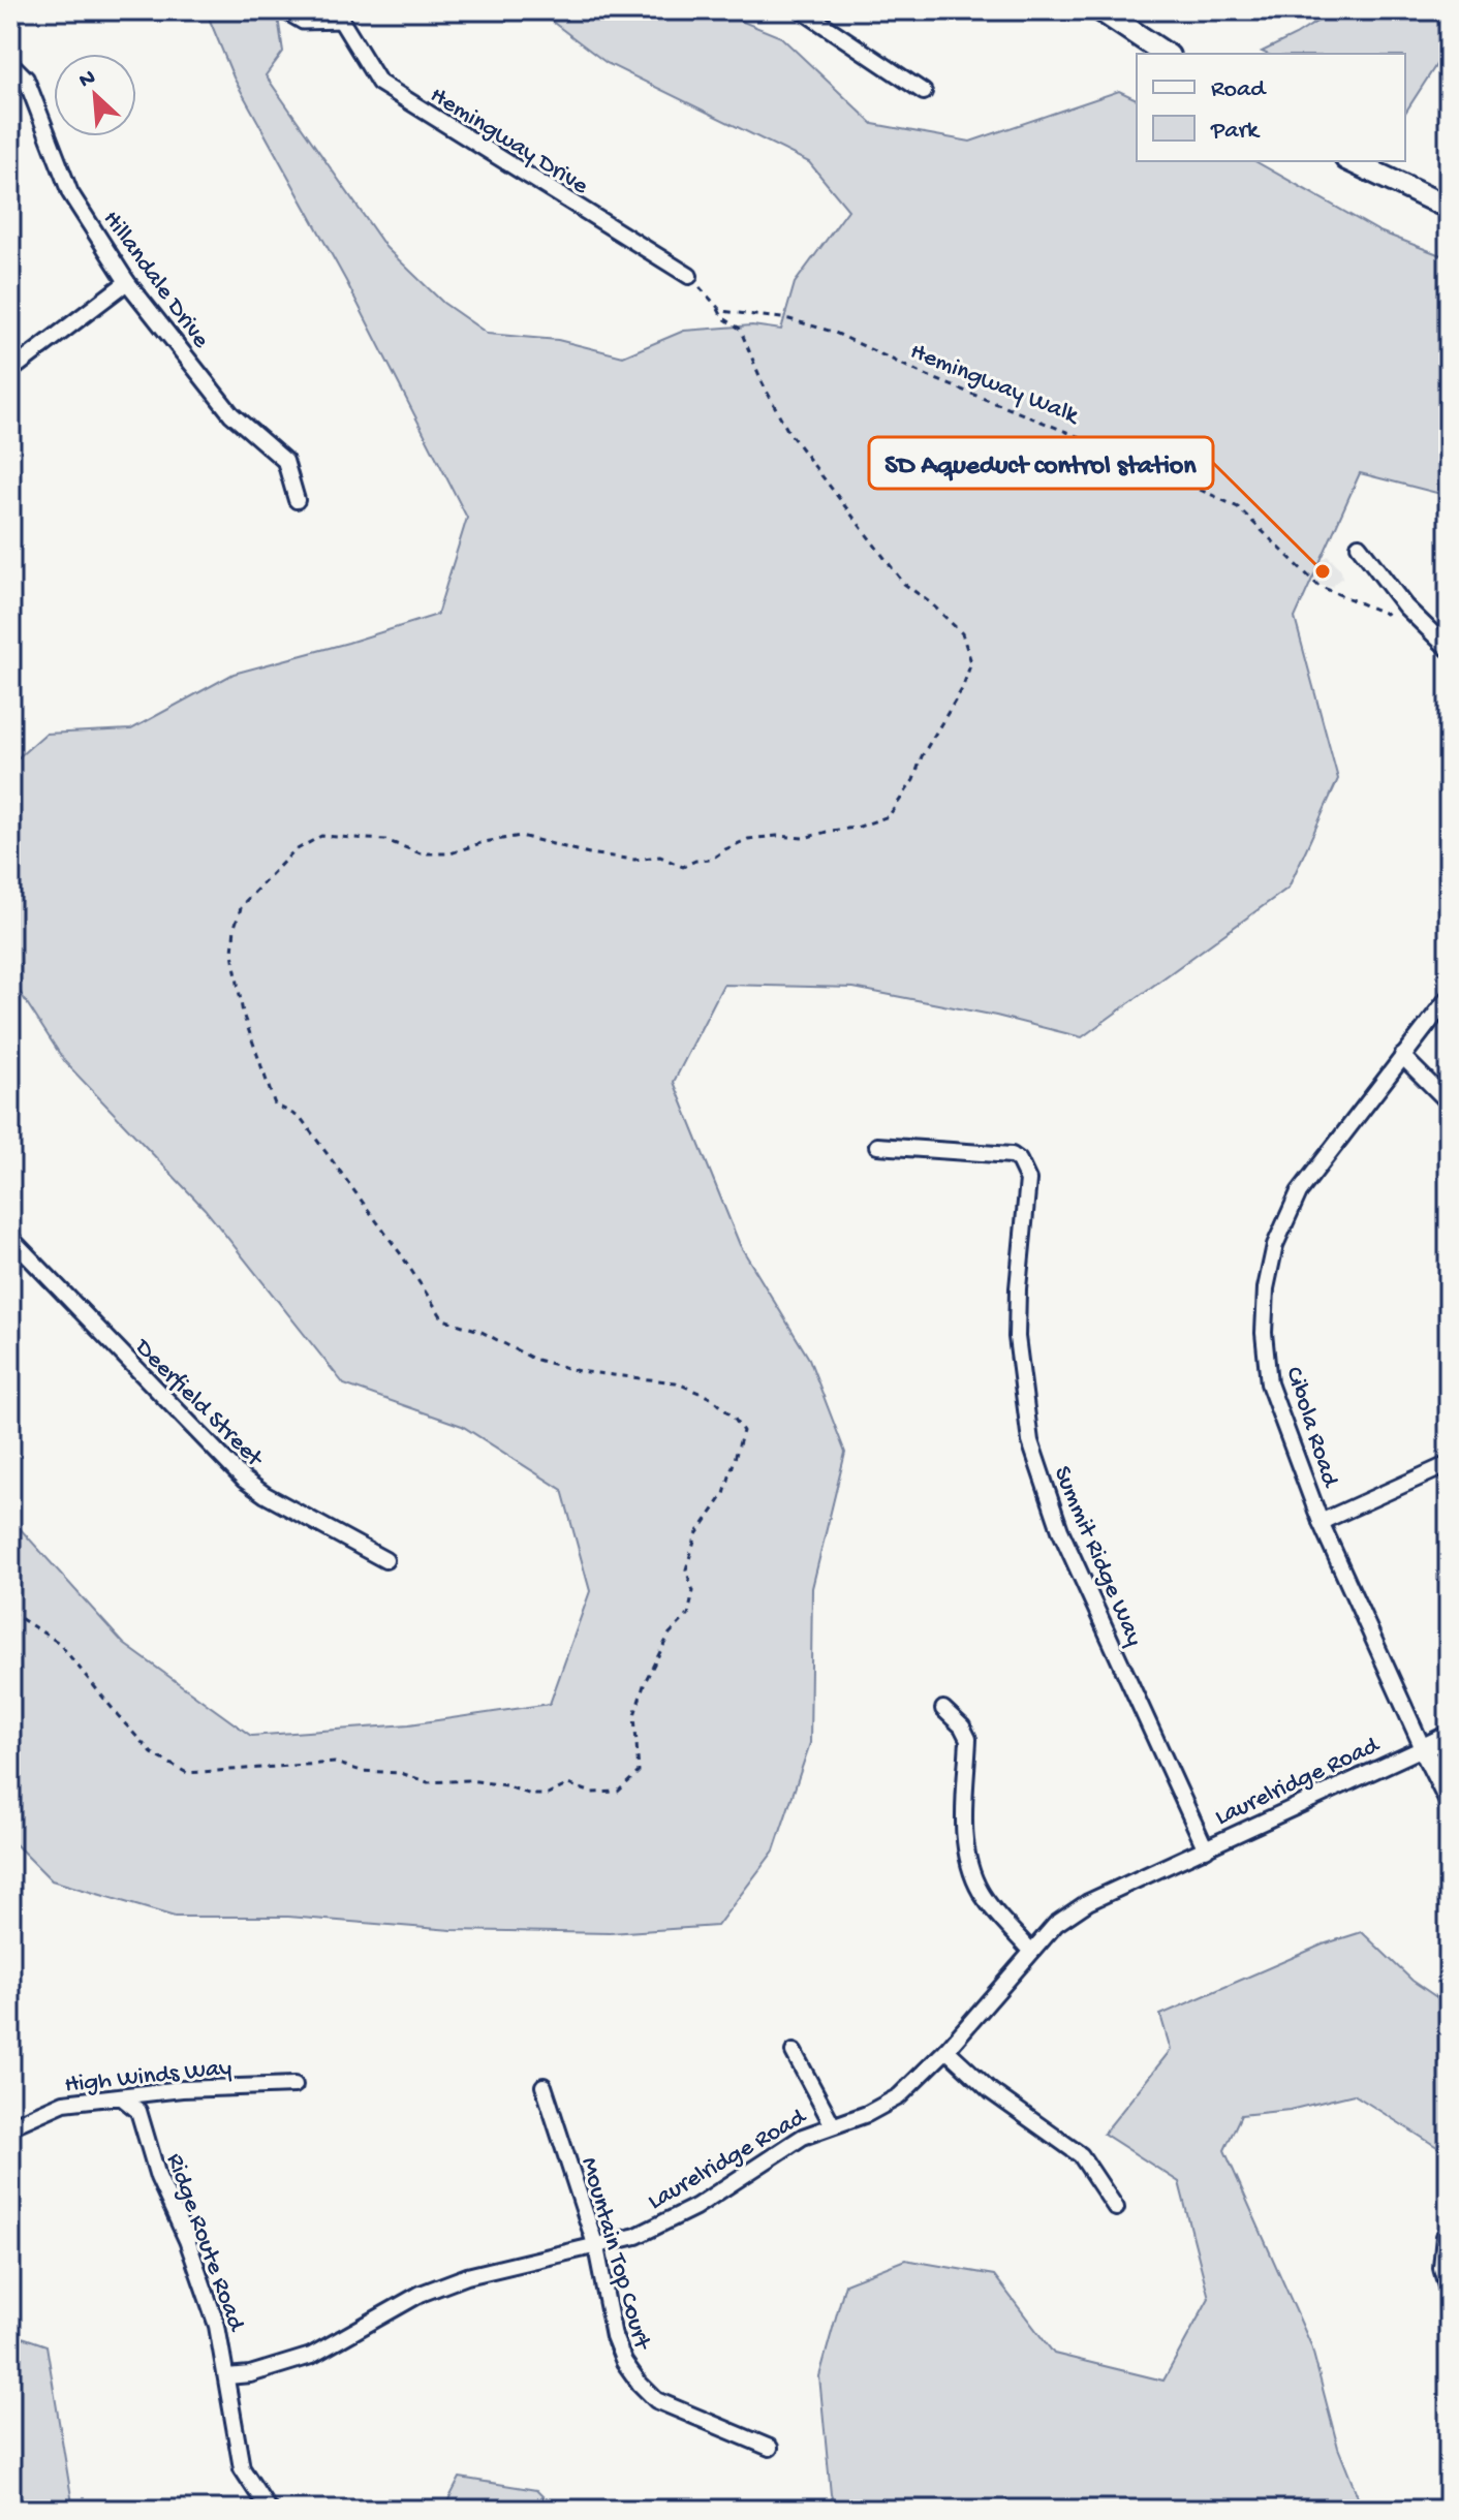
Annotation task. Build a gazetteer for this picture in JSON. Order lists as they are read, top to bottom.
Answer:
{
  "streets": {
    "street": [
      "Hemingway Drive",
      "Hillandale Drive",
      "Deerfield Street",
      "Cibola Road",
      "Summit Ridge Way",
      "Laurelridge Road",
      "High Winds Way",
      "Ridge Route Road",
      "Mountain Top Court"
    ],
    "path": ["Hemingway Walk"]
  },
  "crossings": [
    ["Cibola Road", "Laurelridge Road"],
    ["Summit Ridge Way", "Laurelridge Road"],
    ["Laurelridge Road", "Ridge Route Road"],
    ["Laurelridge Road", "Mountain Top Court"],
    ["High Winds Way", "Ridge Route Road"]
  ],
  "places": ["SD Aqueduct control station"],
  "legend": ["Road", "Park"],
  "north": "top left"
}
